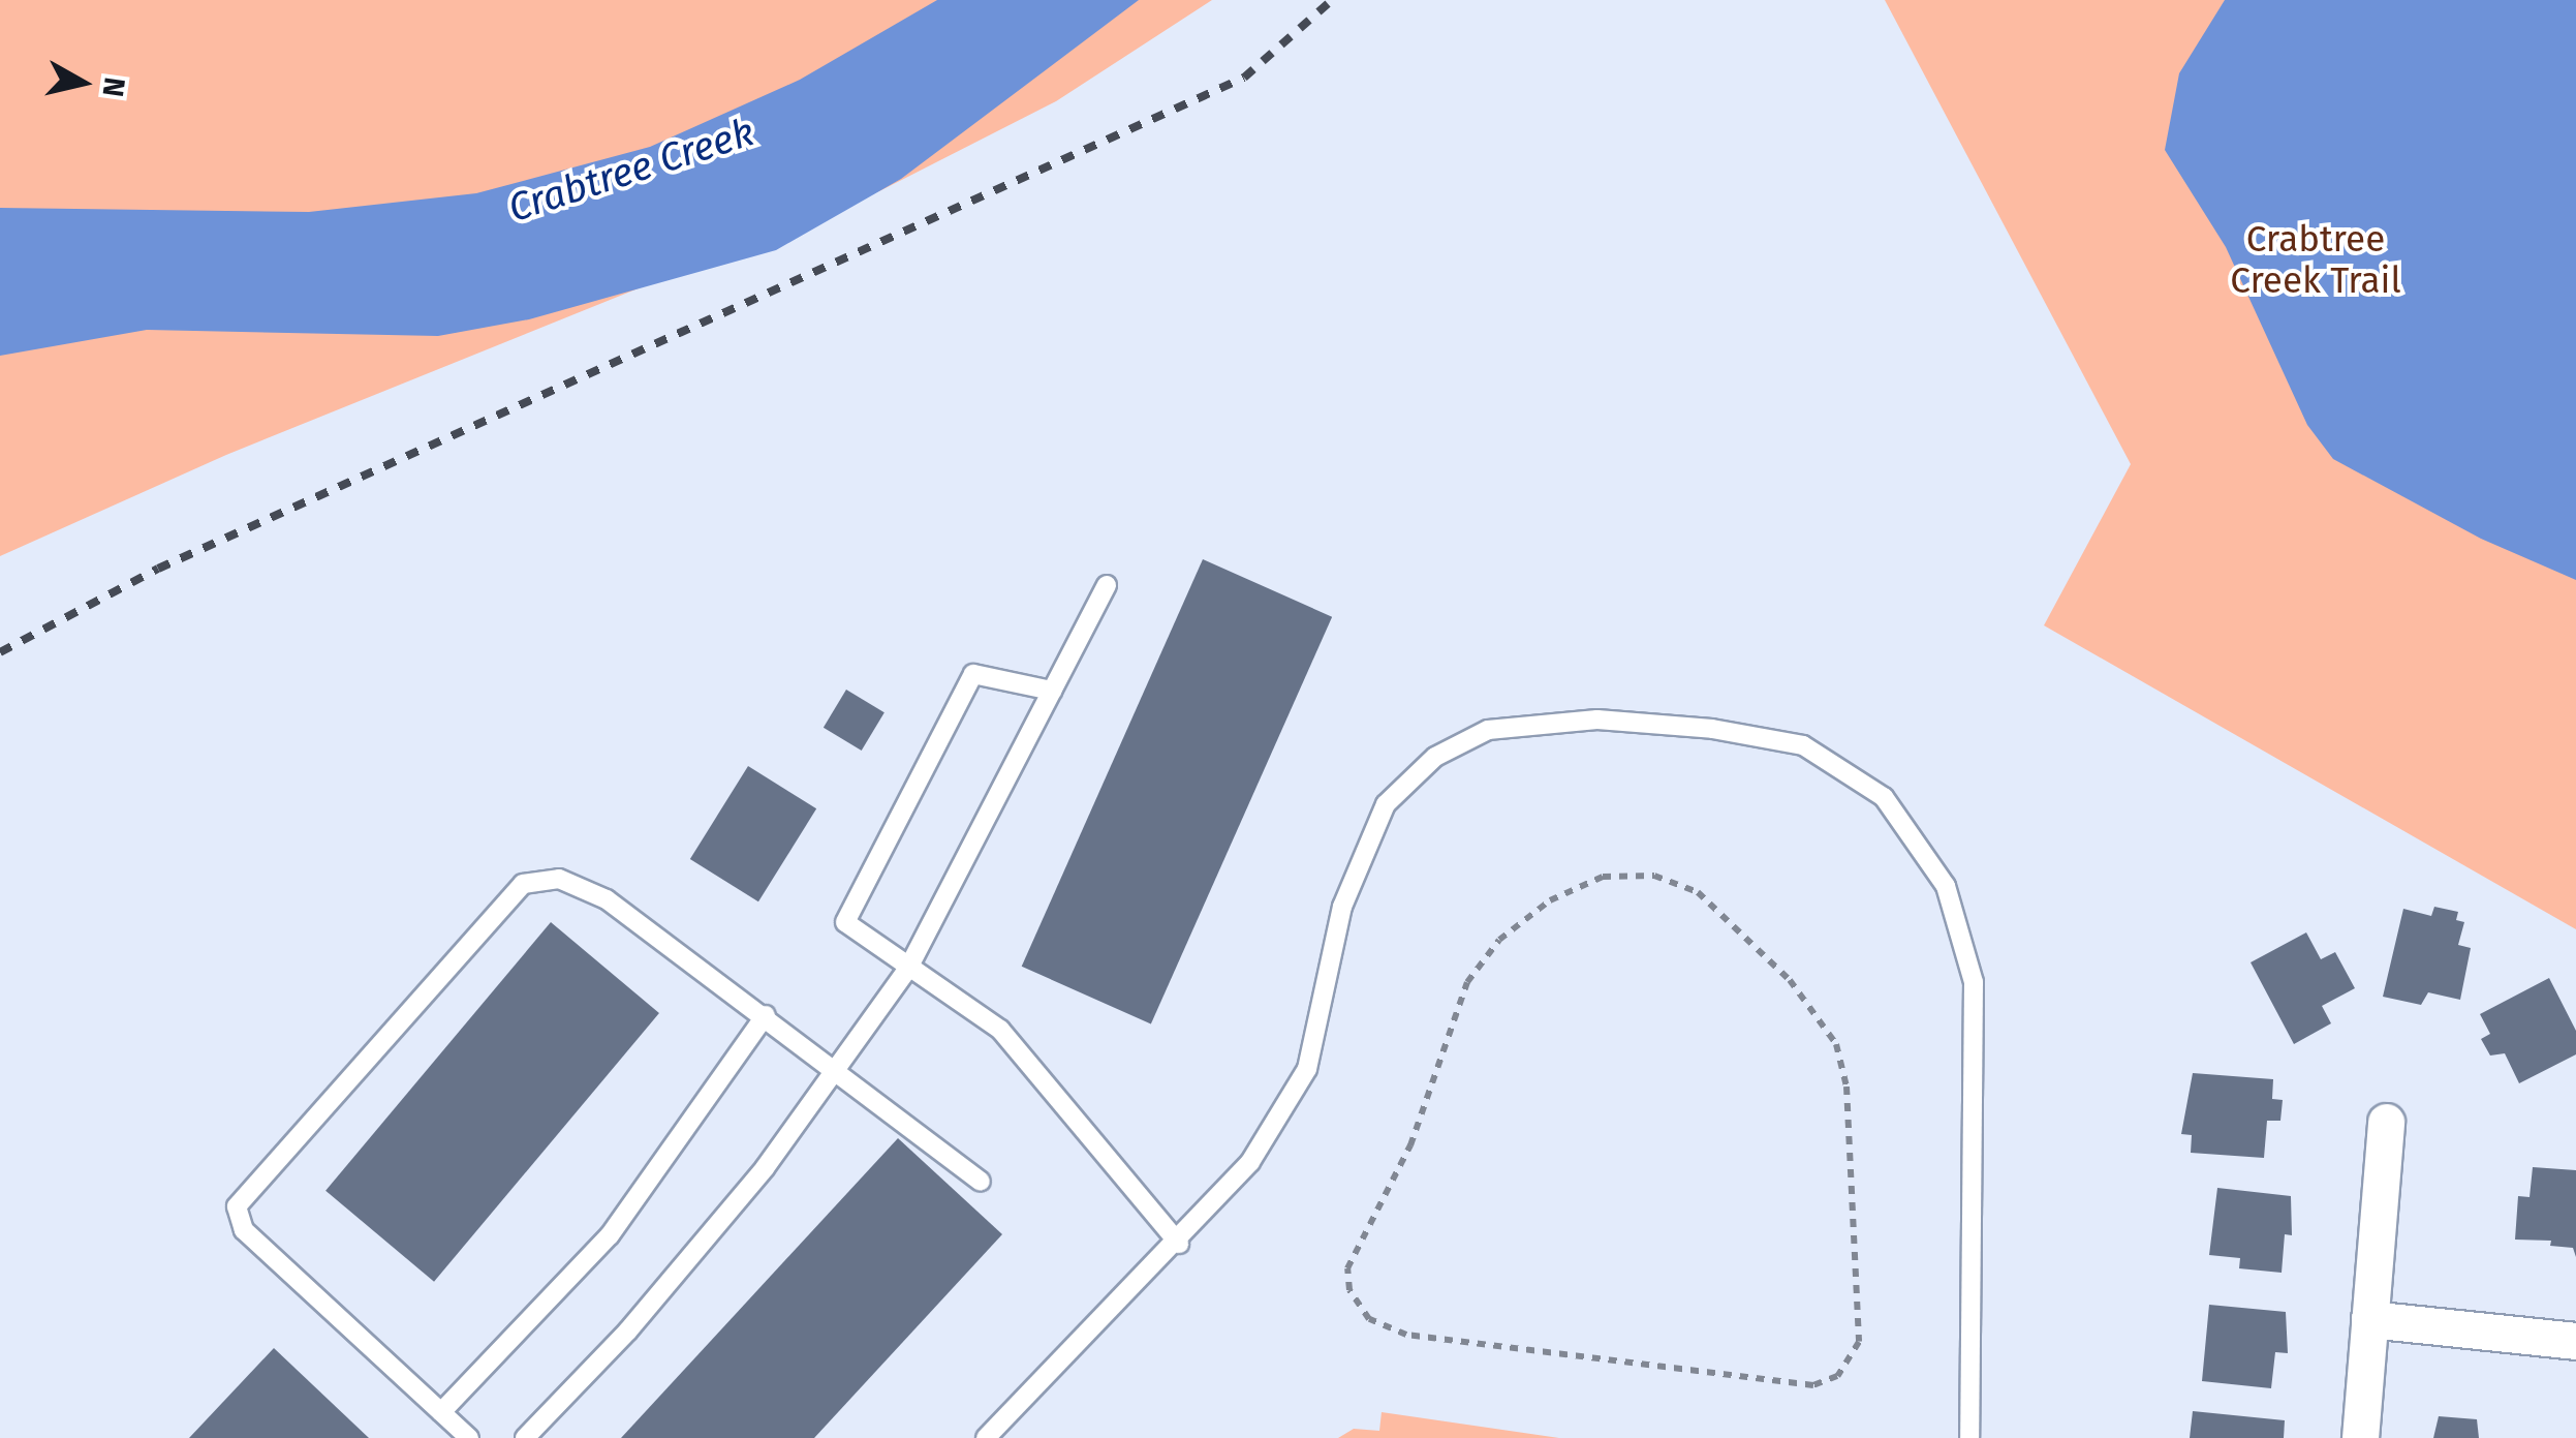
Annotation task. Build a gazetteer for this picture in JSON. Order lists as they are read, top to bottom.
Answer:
{
  "water": ["Crabtree Creek"],
  "parks": ["Crabtree Creek Trail"],
  "north": "right"
}
